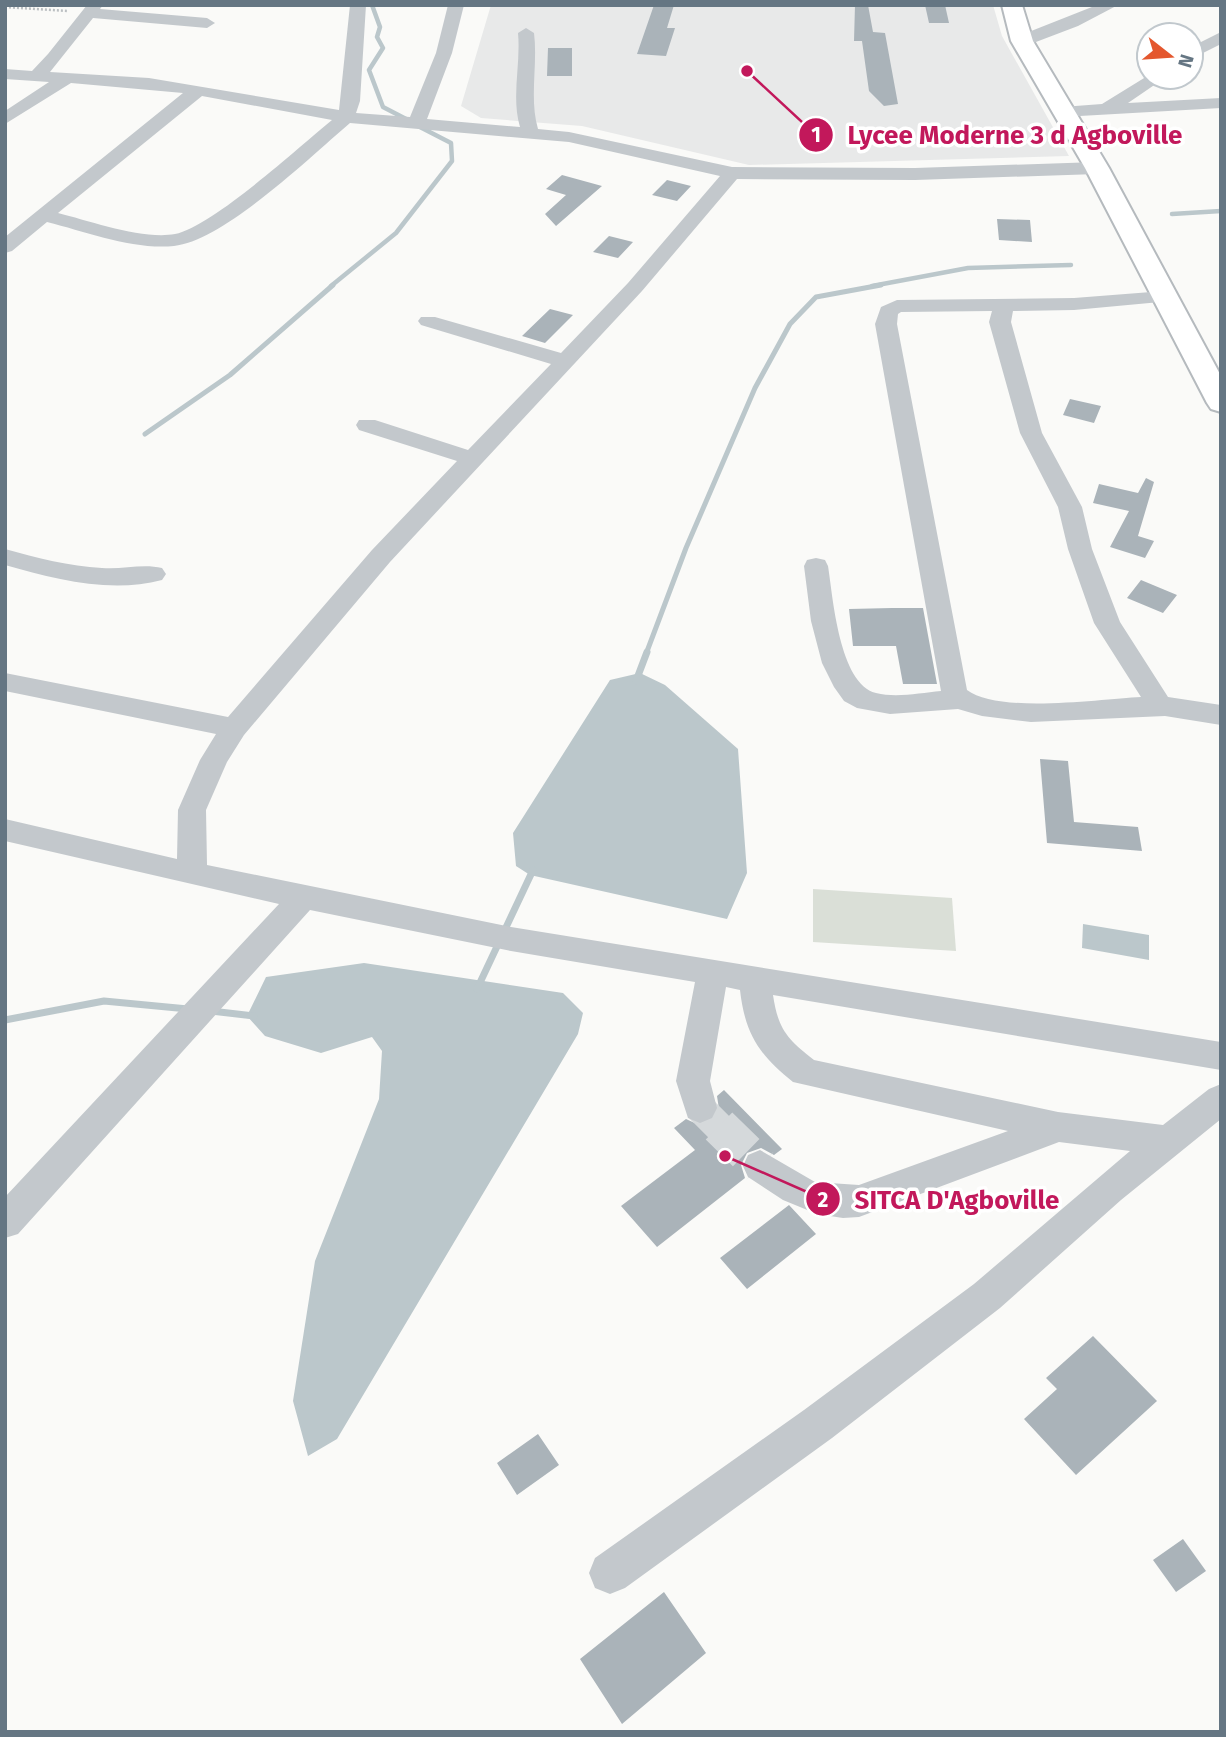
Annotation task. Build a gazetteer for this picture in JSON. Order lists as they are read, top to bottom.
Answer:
{
  "places": ["Lycee Moderne 3 d Agboville", "SITCA D'Agboville"],
  "north": "right"
}
